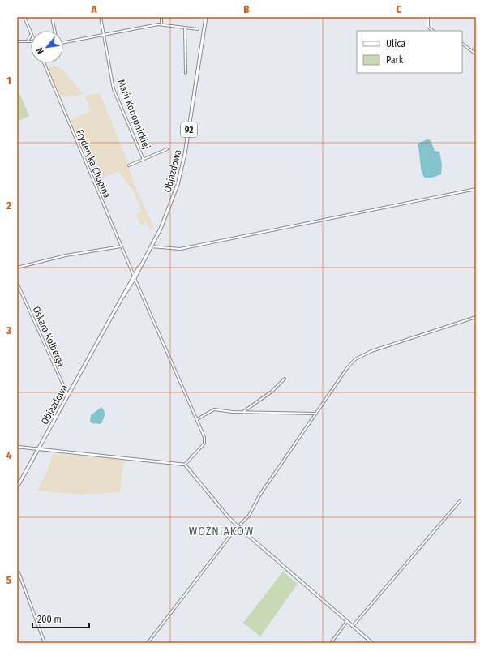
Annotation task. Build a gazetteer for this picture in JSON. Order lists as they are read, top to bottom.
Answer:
{
  "streets": {
    "main road": ["92", "Objazdowa"],
    "street": ["Marii Konopnickiej", "Fryderyka Chopina", "Oskara Kolberga"]
  },
  "crossings": [
    ["Fryderyka Chopina", "Objazdowa"],
    ["Objazdowa", "Oskara Kolberga"]
  ],
  "districts": ["WOŹNIAKÓW"],
  "legend": ["Ulica", "Park"],
  "scale_bar": "200 m",
  "north": "bottom left",
  "grid": {
    "columns": ["A", "B", "C"],
    "rows": [
      "1",
      "2",
      "3",
      "4",
      "5"
    ]
  }
}
